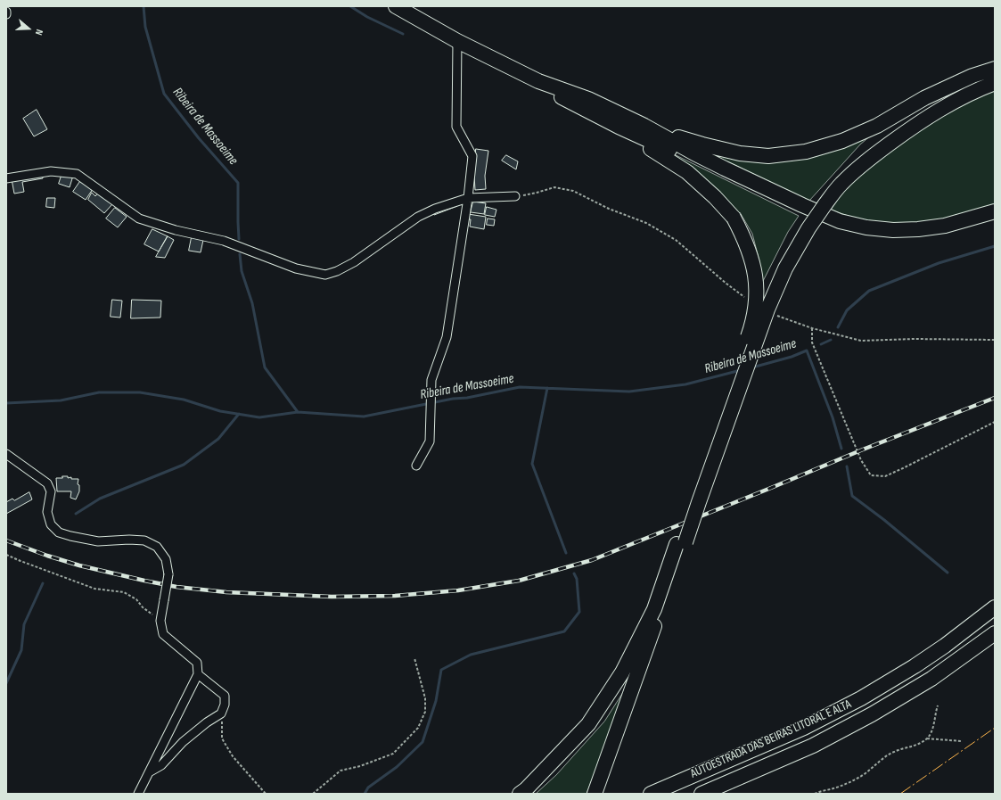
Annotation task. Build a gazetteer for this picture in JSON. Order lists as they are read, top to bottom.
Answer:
{
  "streets": {
    "highway": ["AUTOESTRADA DAS BEIRAS LITORAL E ALTA"]
  },
  "water": ["Ribeira de Massoeime"],
  "north": "right"
}
